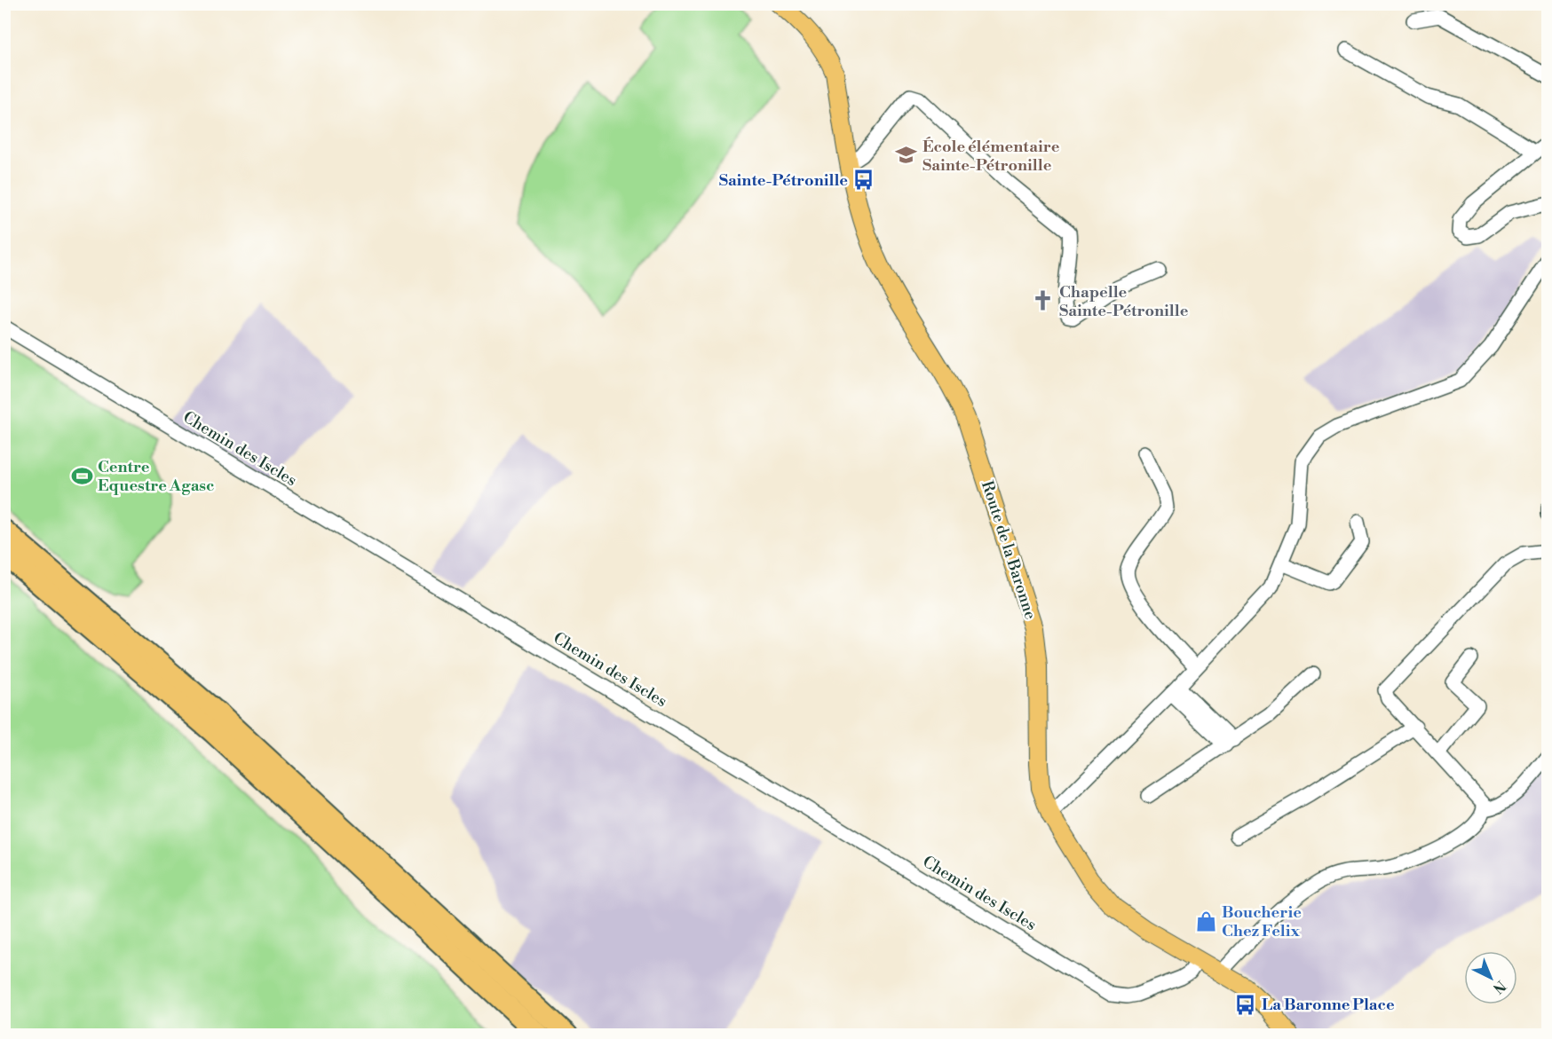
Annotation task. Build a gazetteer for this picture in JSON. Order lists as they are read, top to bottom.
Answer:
{
  "streets": {
    "main road": ["Route de la Baronne"],
    "street": ["Chemin des Iscles"]
  },
  "crossings": [
    ["Chemin des Iscles", "Route de la Baronne"]
  ],
  "places": {
    "school or university": ["École élémentaire Sainte-Pétronille"],
    "bus stop": ["Sainte-Pétronille", "La Baronne Place"],
    "church": ["Chapelle Sainte-Pétronille"],
    "sports": ["Centre Equestre Agasc"],
    "shop": ["Boucherie Chez Felix"]
  },
  "north": "bottom right"
}
